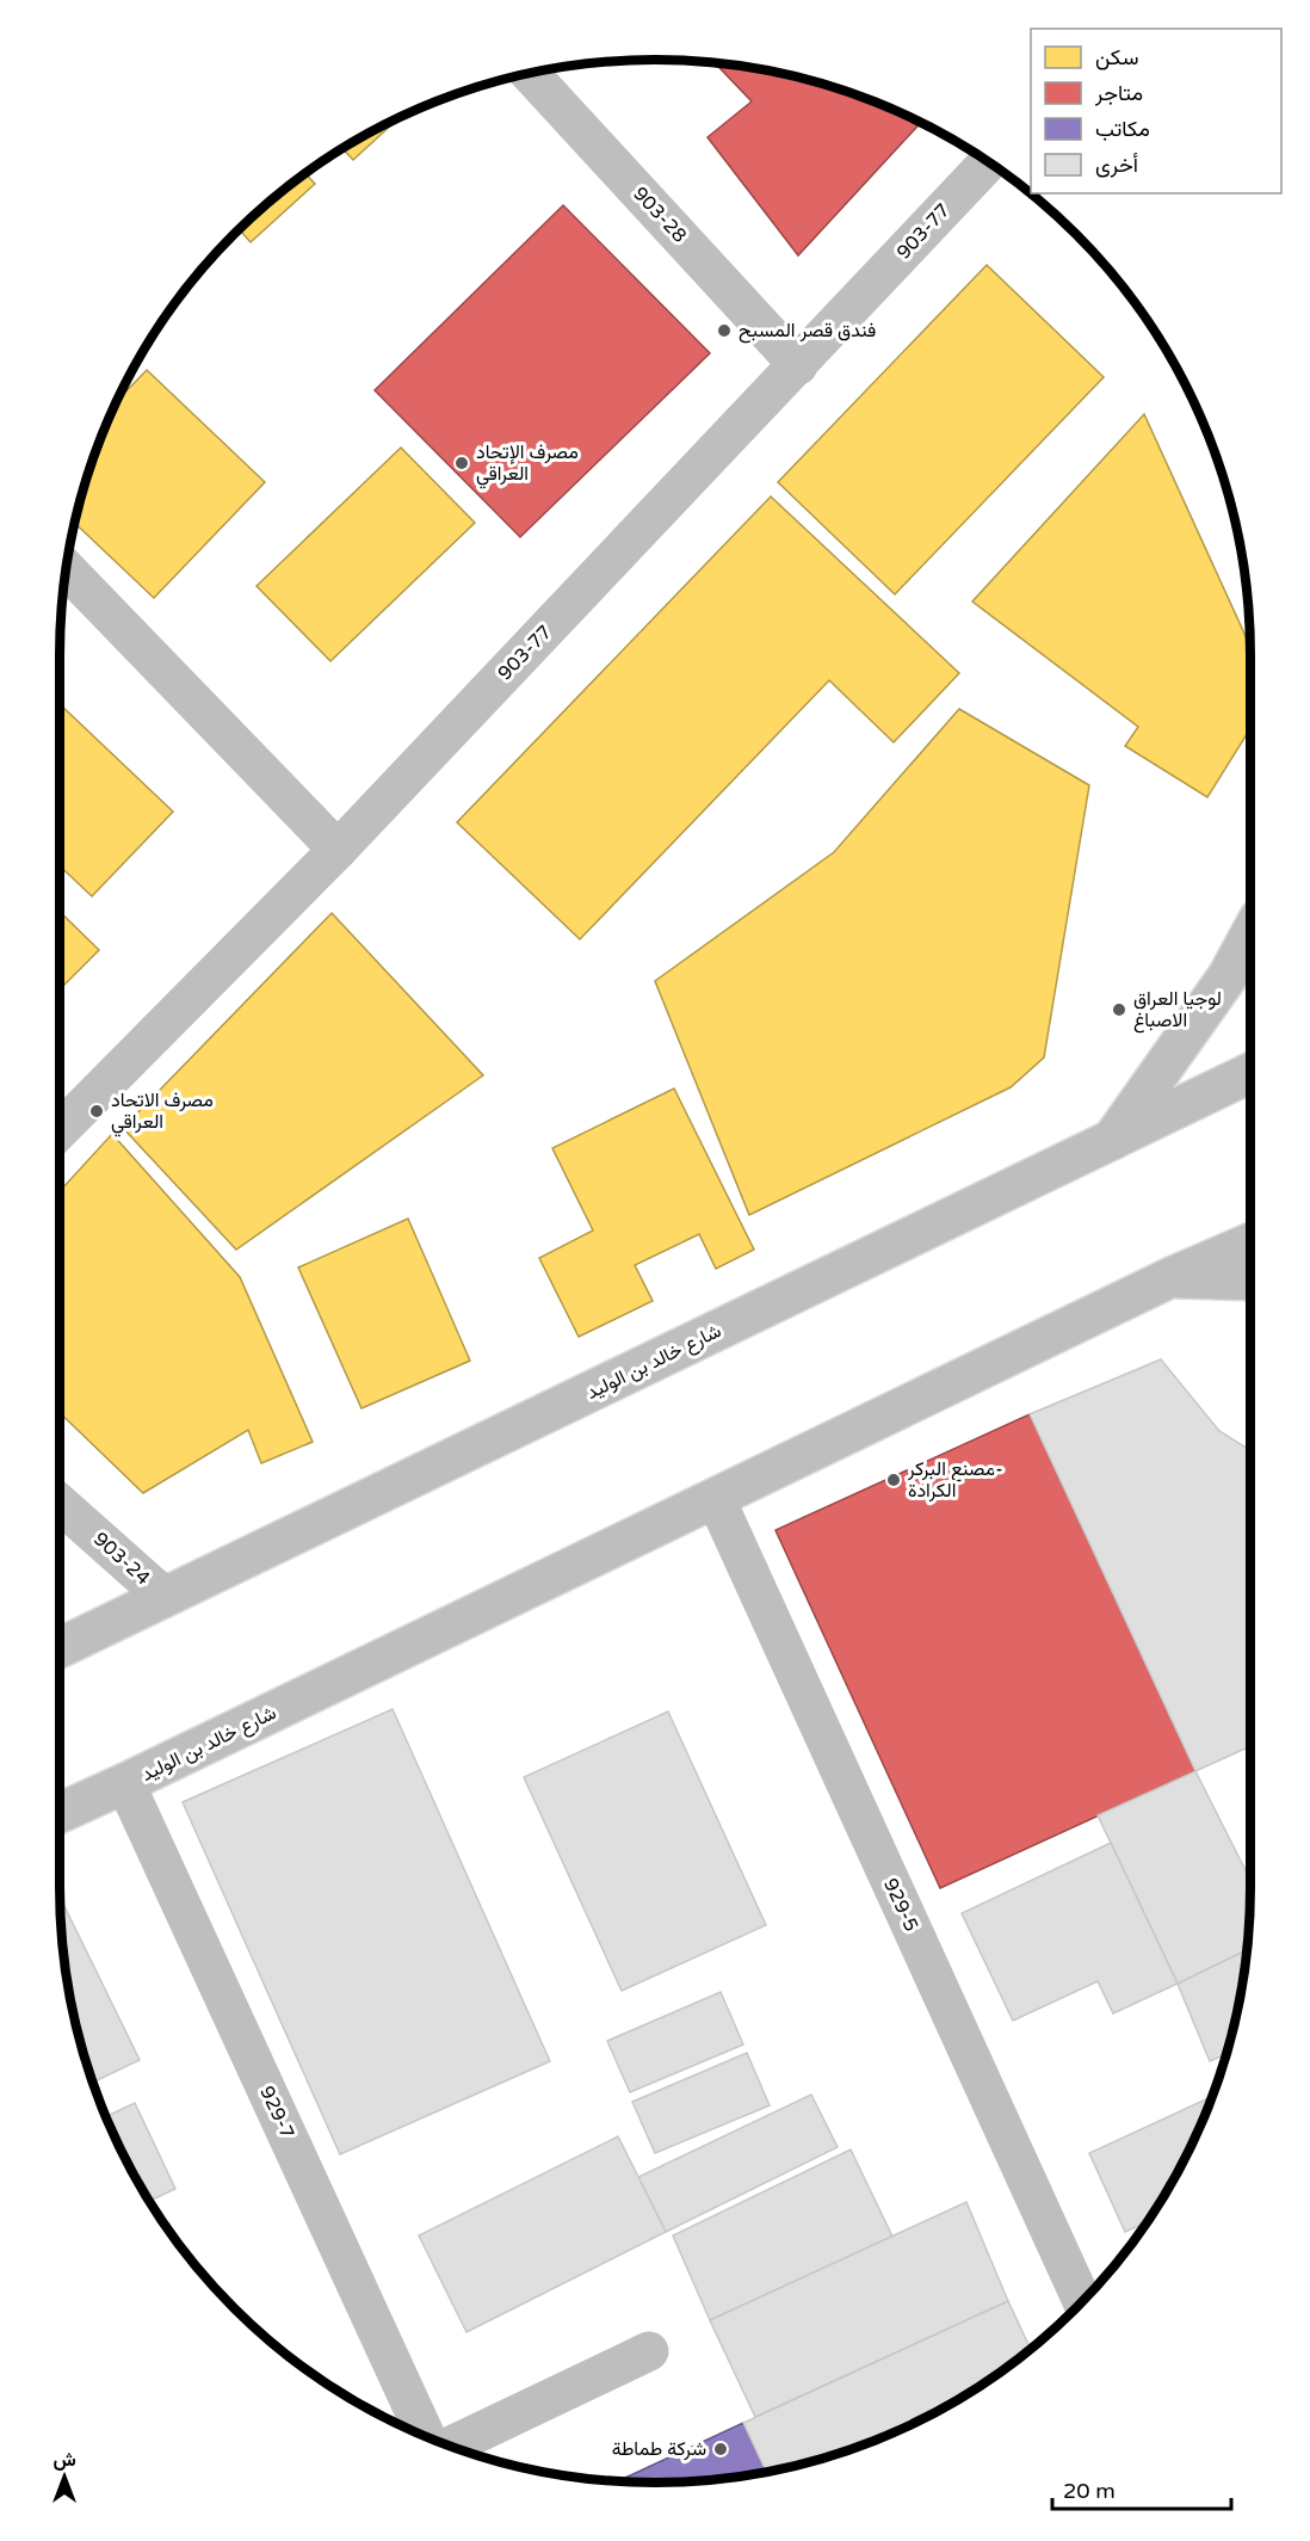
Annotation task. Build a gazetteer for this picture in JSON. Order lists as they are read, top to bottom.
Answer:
{
  "streets": {
    "street": [
      "903-28",
      "903-77",
      "شارع خالد بن الوليد",
      "903-24",
      "929-5",
      "929-7"
    ]
  },
  "crossings": [
    ["903-28", "903-77"],
    ["شارع خالد بن الوليد", "903-24"],
    ["شارع خالد بن الوليد", "929-5"],
    ["شارع خالد بن الوليد", "929-7"]
  ],
  "places": [
    "فندق قصر المسبح",
    "مصرف الإتحاد العراقي",
    "لوجيا العراق الاصباغ",
    "مصرف الاتحاد العراقي",
    "مصنع البركر- الكرادة",
    "شركة طماطة"
  ],
  "legend": [
    "سكن",
    "متاجر",
    "مكاتب",
    "أخرى"
  ],
  "scale_bar": "20 m",
  "north": "top"
}
